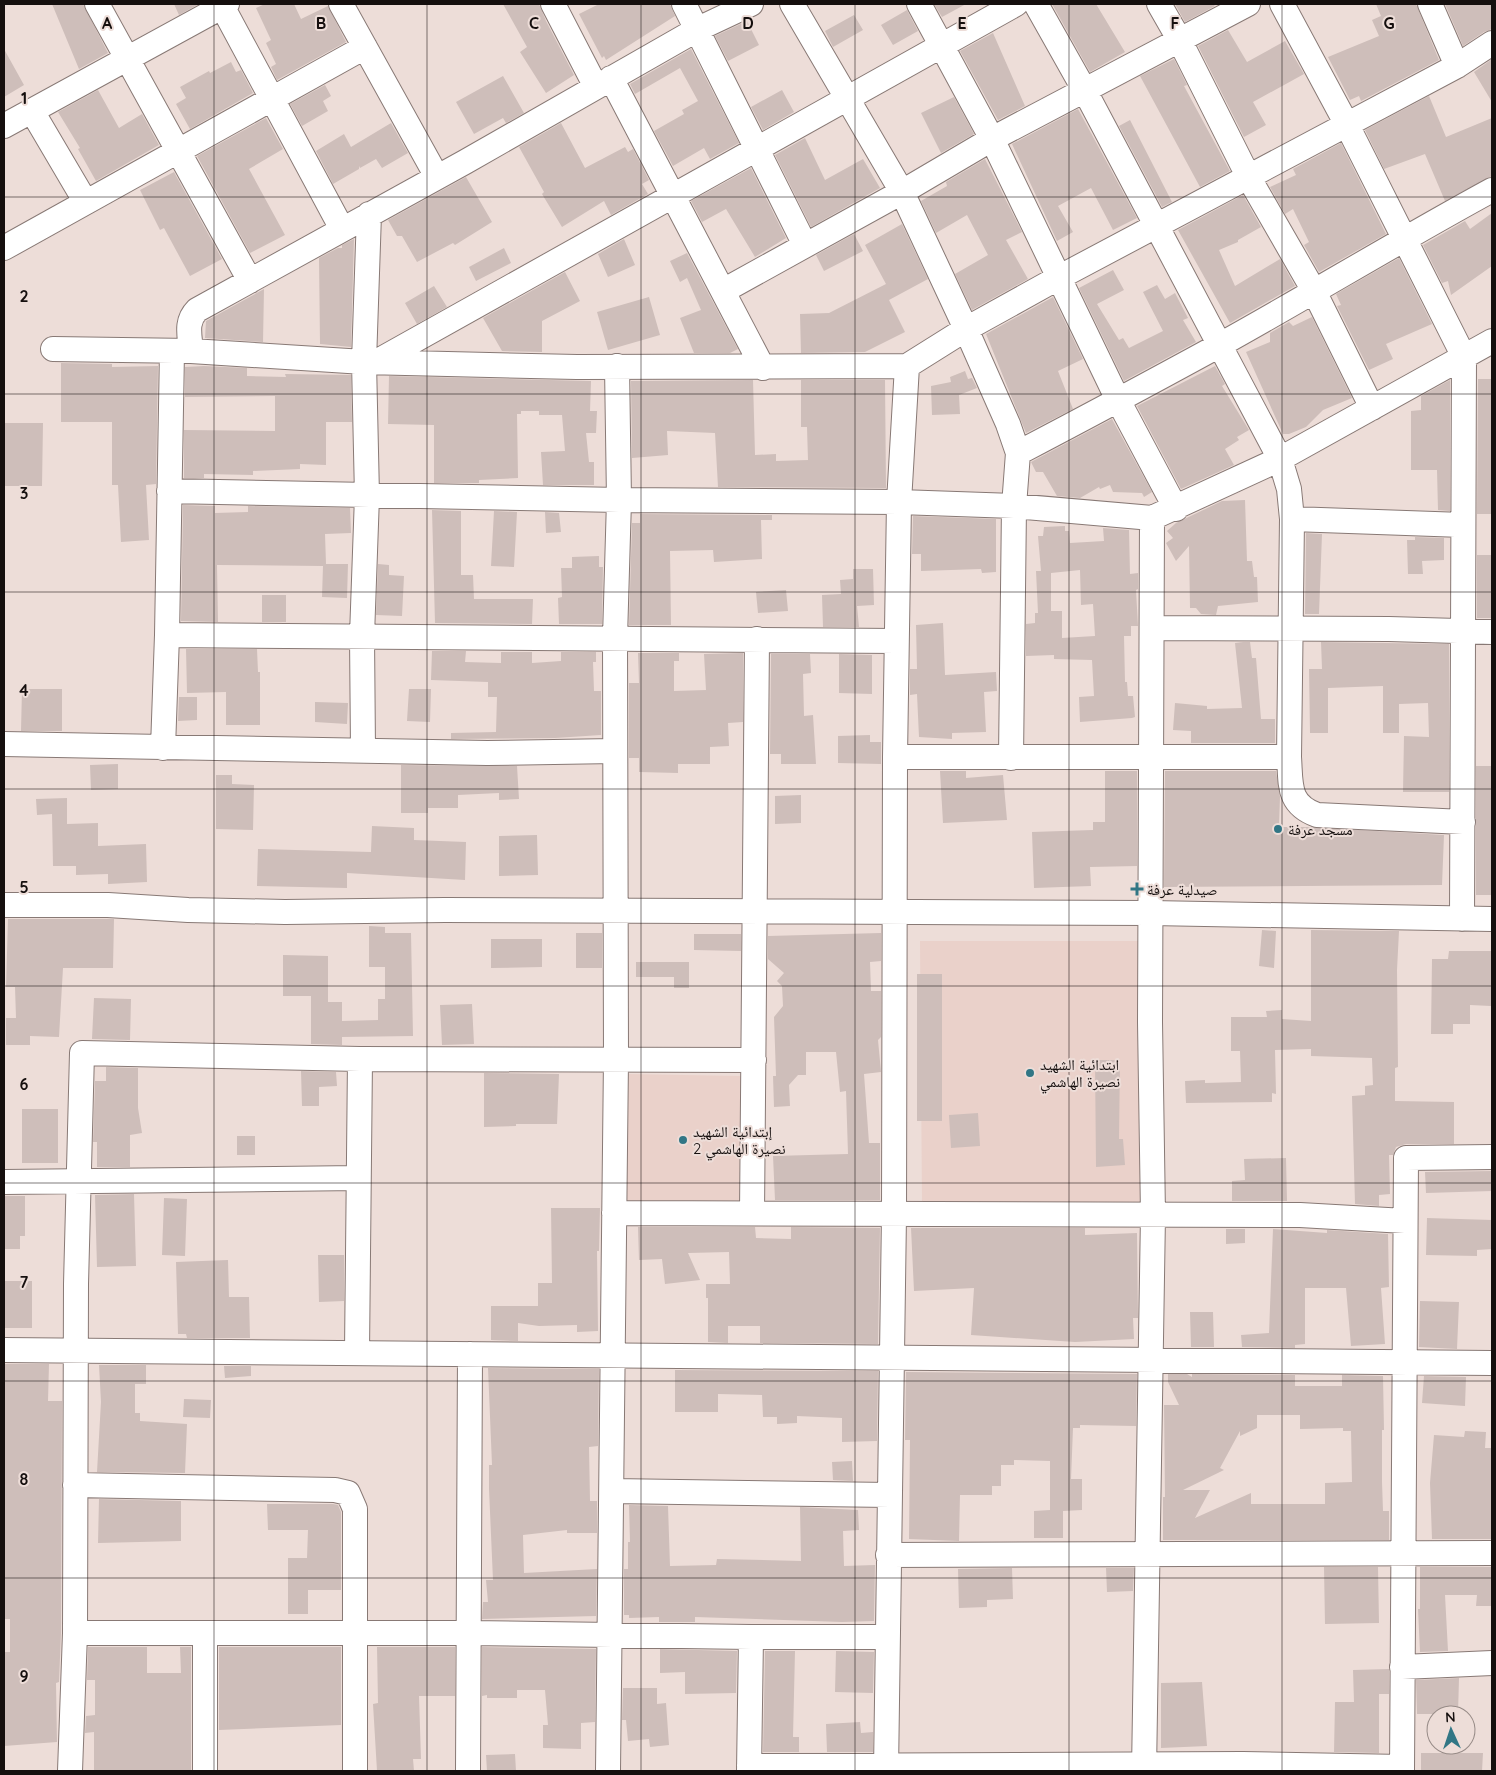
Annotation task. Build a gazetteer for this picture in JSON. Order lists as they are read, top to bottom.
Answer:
{
  "places": {
    "other": ["مسجد عرفة", "ابتدائية الشهيد نصيرة الهاشمي", "إبتدائية الشهيد نصيرة الهاشمي 2"],
    "health": ["صيدلية عرفة"]
  },
  "north": "top",
  "grid": {
    "columns": [
      "A",
      "B",
      "C",
      "D",
      "E",
      "F",
      "G"
    ],
    "rows": [
      "1",
      "2",
      "3",
      "4",
      "5",
      "6",
      "7",
      "8",
      "9"
    ]
  }
}
